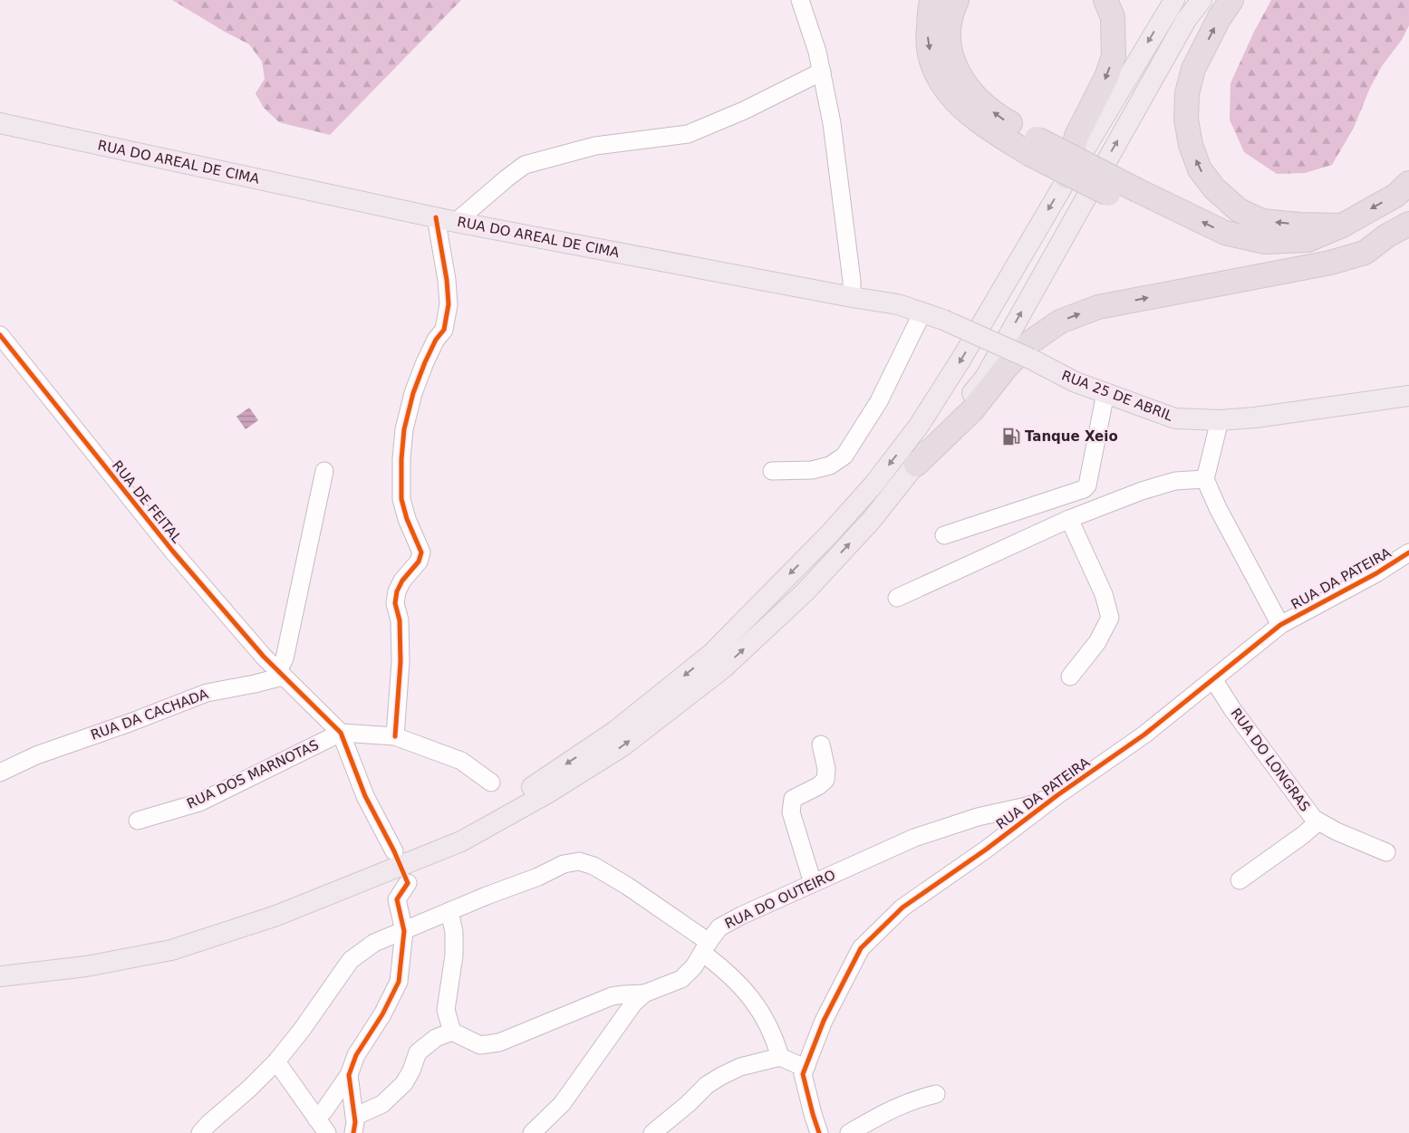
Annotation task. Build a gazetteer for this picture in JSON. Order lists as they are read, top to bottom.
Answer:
{
  "streets": {
    "main road": ["RUA DO AREAL DE CIMA", "RUA 25 DE ABRIL"],
    "street": [
      "RUA DE FEITAL",
      "RUA DA PATEIRA",
      "RUA DA CACHADA",
      "RUA DO LONGRAS",
      "RUA DOS MARNOTAS",
      "RUA DO OUTEIRO"
    ]
  },
  "crossings": [
    ["RUA DO AREAL DE CIMA", "RUA 25 DE ABRIL"],
    ["RUA DE FEITAL", "RUA DA CACHADA"],
    ["RUA DA PATEIRA", "RUA DO LONGRAS"],
    ["RUA DA PATEIRA", "RUA DO OUTEIRO"]
  ],
  "places": {
    "fuel station": ["Tanque Xeio"]
  }
}
